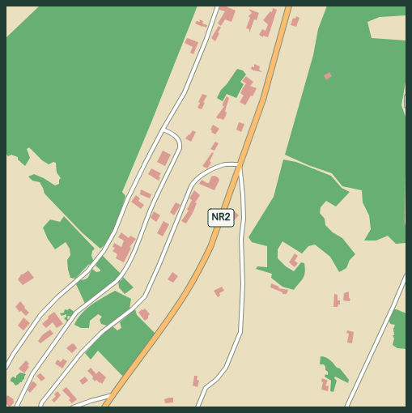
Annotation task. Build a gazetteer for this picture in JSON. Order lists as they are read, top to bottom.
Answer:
{
  "streets": {
    "highway": ["NR2"]
  }
}
